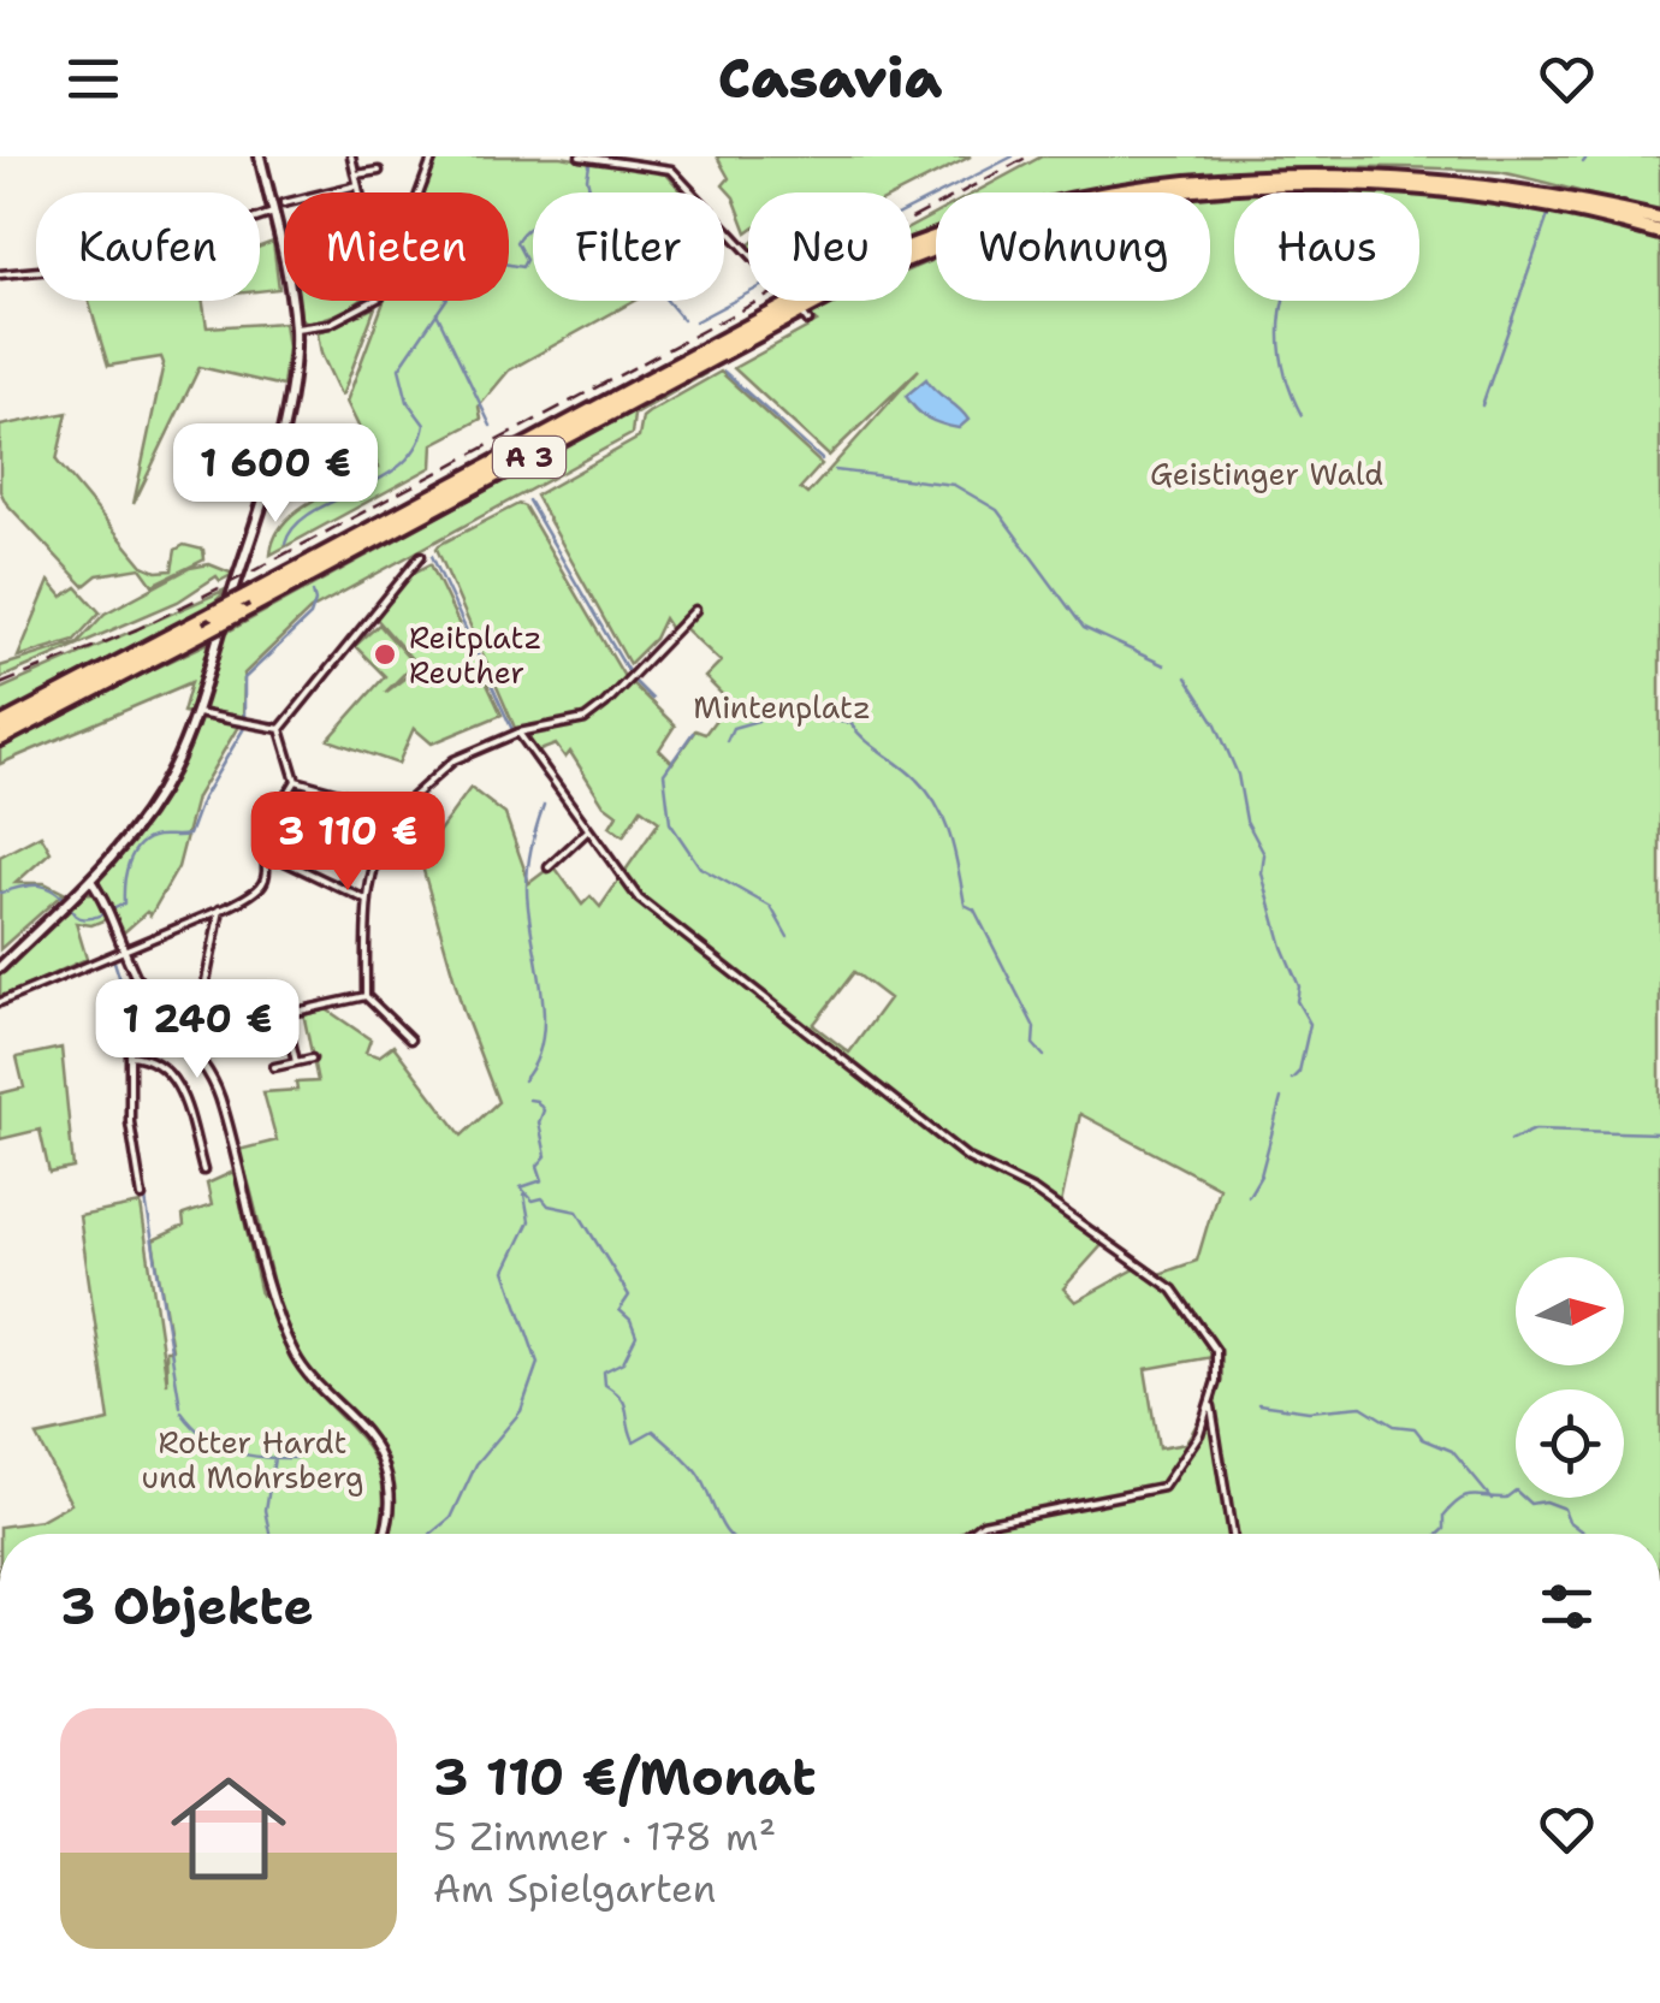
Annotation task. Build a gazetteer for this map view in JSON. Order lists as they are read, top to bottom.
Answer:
{
  "streets": {
    "highway": ["A 3"]
  },
  "parks": ["Geistinger Wald", "Mintenplatz", "Rotter Hardt und Mohrsberg"],
  "places": ["Reitplatz Reuther"],
  "north": "right",
  "page": {
    "header": "Casavia",
    "chip": [
      "Kaufen",
      "Mieten",
      "Filter",
      "Neu",
      "Wohnung",
      "Haus"
    ],
    "price": ["1 600 €", "3 110 €", "1 240 €"],
    "heading": "3 Objekte",
    "list": [
      {
        "name": "3 110 €/Monat",
        "note": "5 Zimmer · 178 m² · Am Spielgarten"
      }
    ]
  }
}
